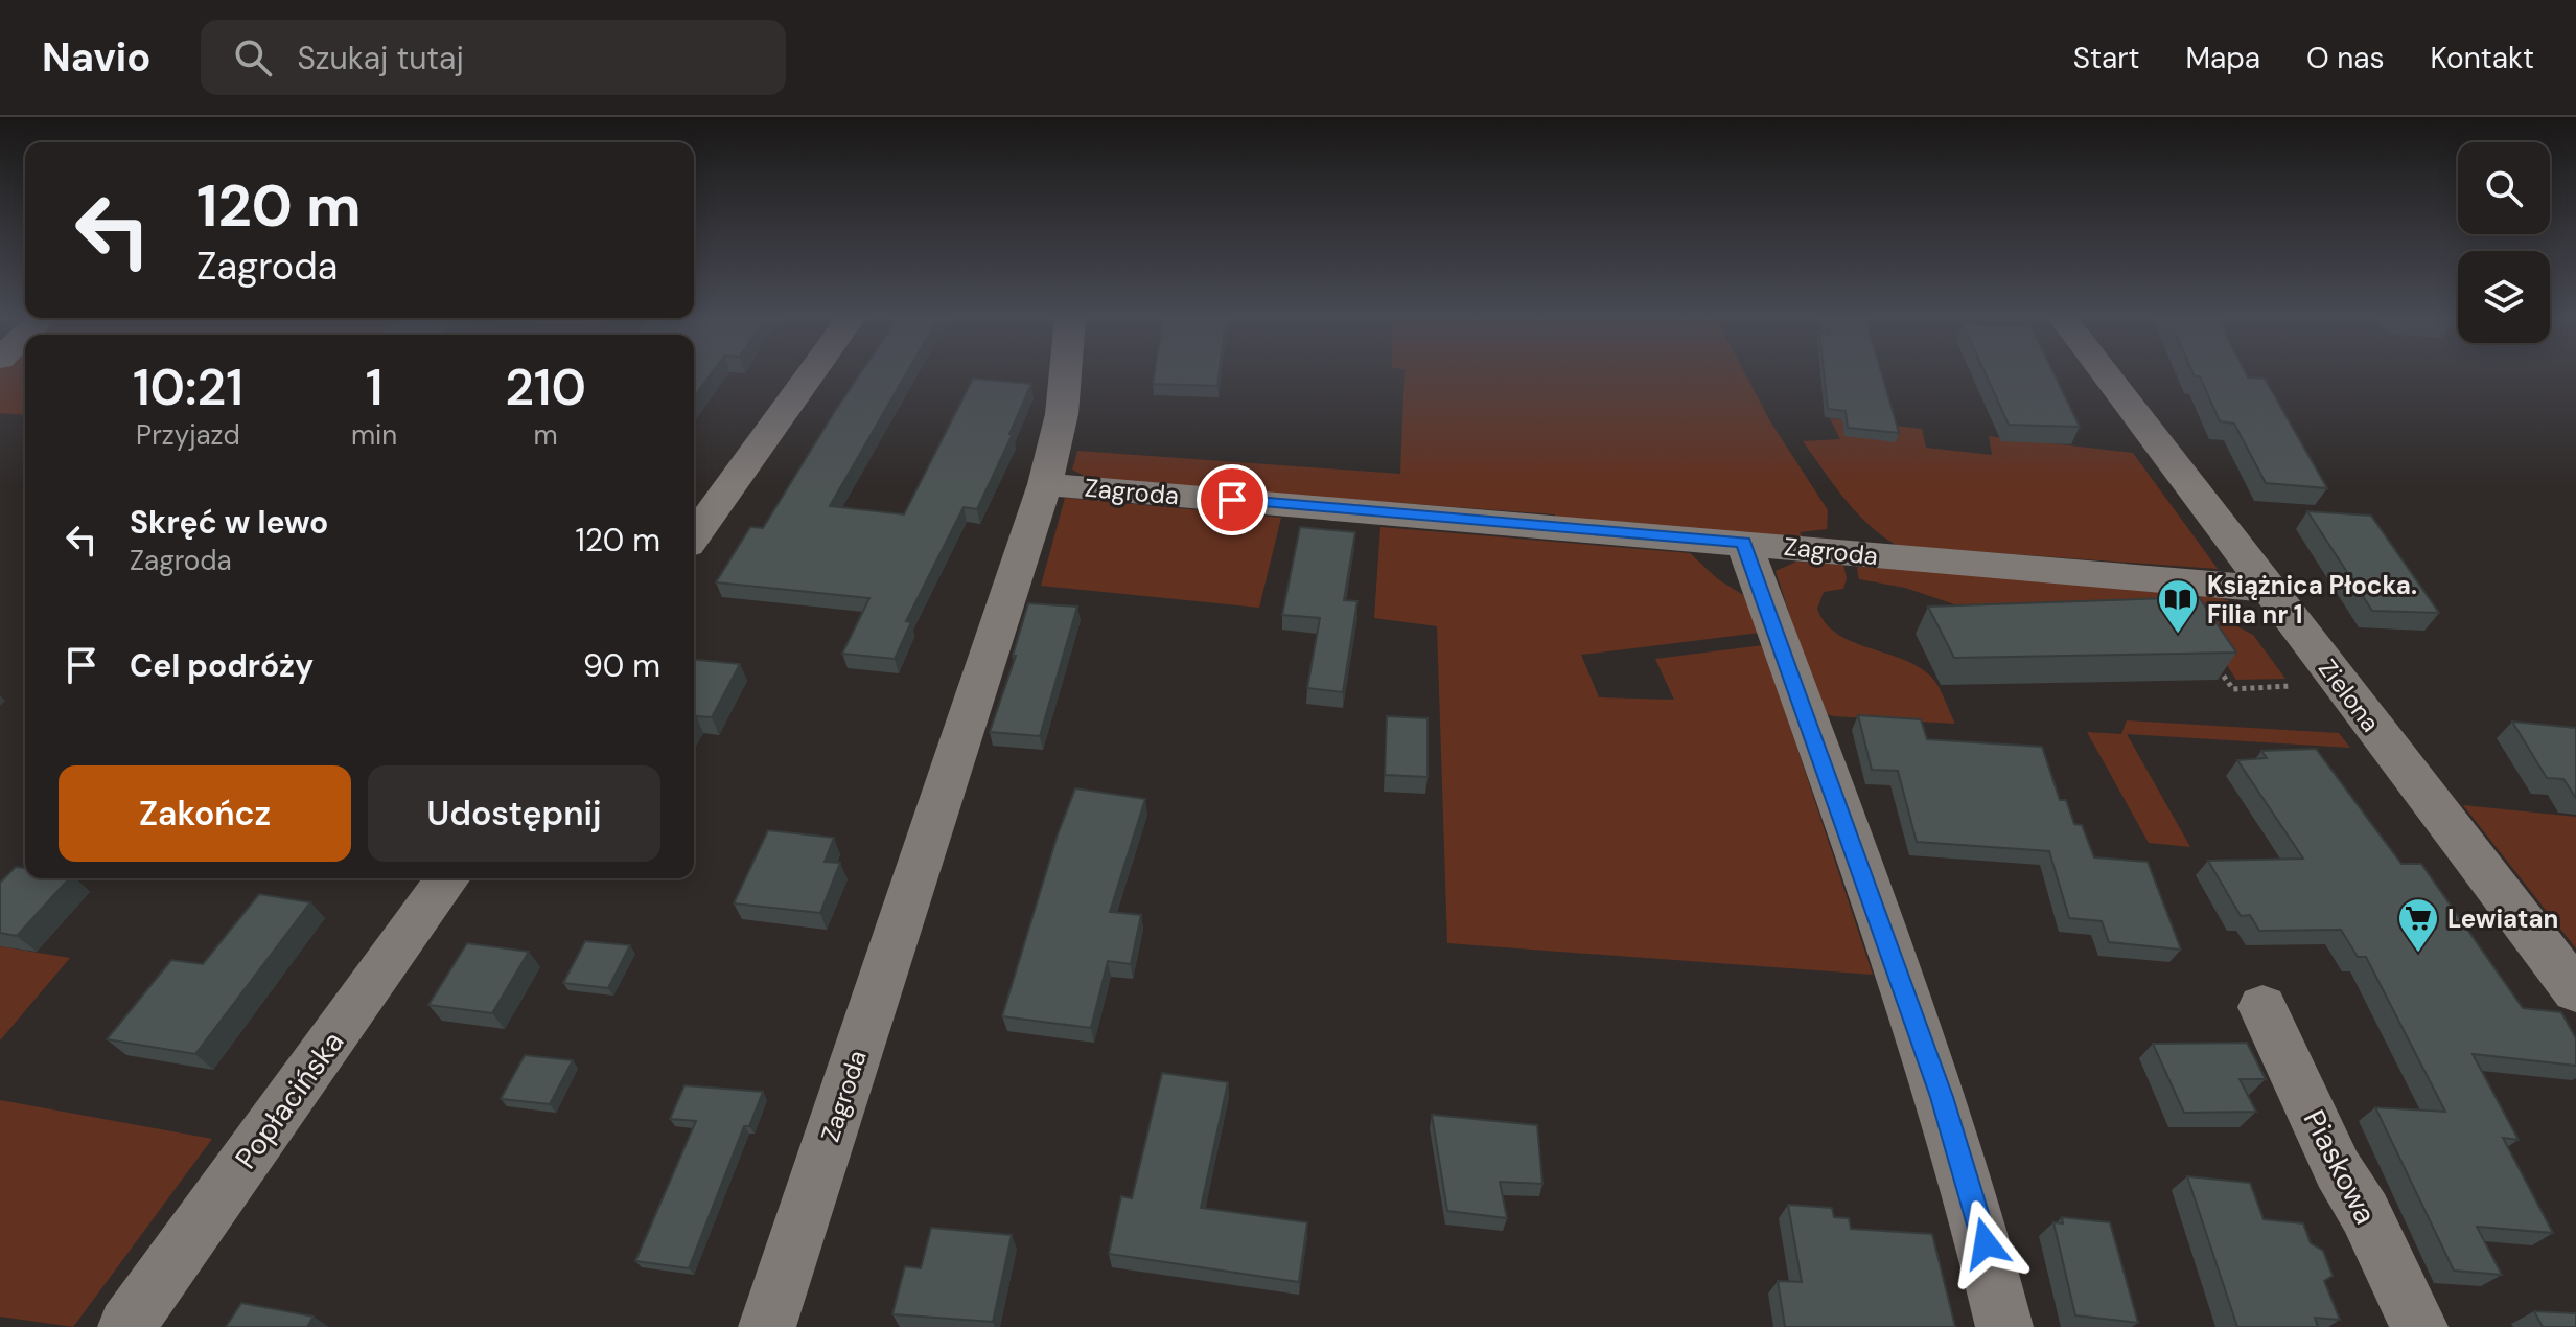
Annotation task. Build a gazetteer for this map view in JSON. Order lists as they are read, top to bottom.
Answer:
{
  "streets": {
    "street": [
      "Zagroda",
      "Zielona",
      "Popłacińska",
      "Piaskowa"
    ]
  },
  "crossings": [
    ["Zagroda", "Zielona"]
  ],
  "places": {
    "library": ["Książnica Płocka. Filia nr 1"],
    "supermarket": ["Lewiatan"]
  },
  "page": {
    "header": "Navio",
    "search": "Szukaj tutaj",
    "nav": [
      "Start",
      "Mapa",
      "O nas",
      "Kontakt"
    ],
    "turn": ["120 m", "Zagroda"],
    "eta": [
      "10:21",
      "Przyjazd",
      "1",
      "min",
      "210",
      "m"
    ],
    "list": [
      {
        "name": "Skręć w lewo",
        "note": "Zagroda",
        "value": "120 m"
      },
      {
        "name": "Cel podróży",
        "value": "90 m"
      }
    ],
    "buttons": ["Zakończ", "Udostępnij"]
  }
}
